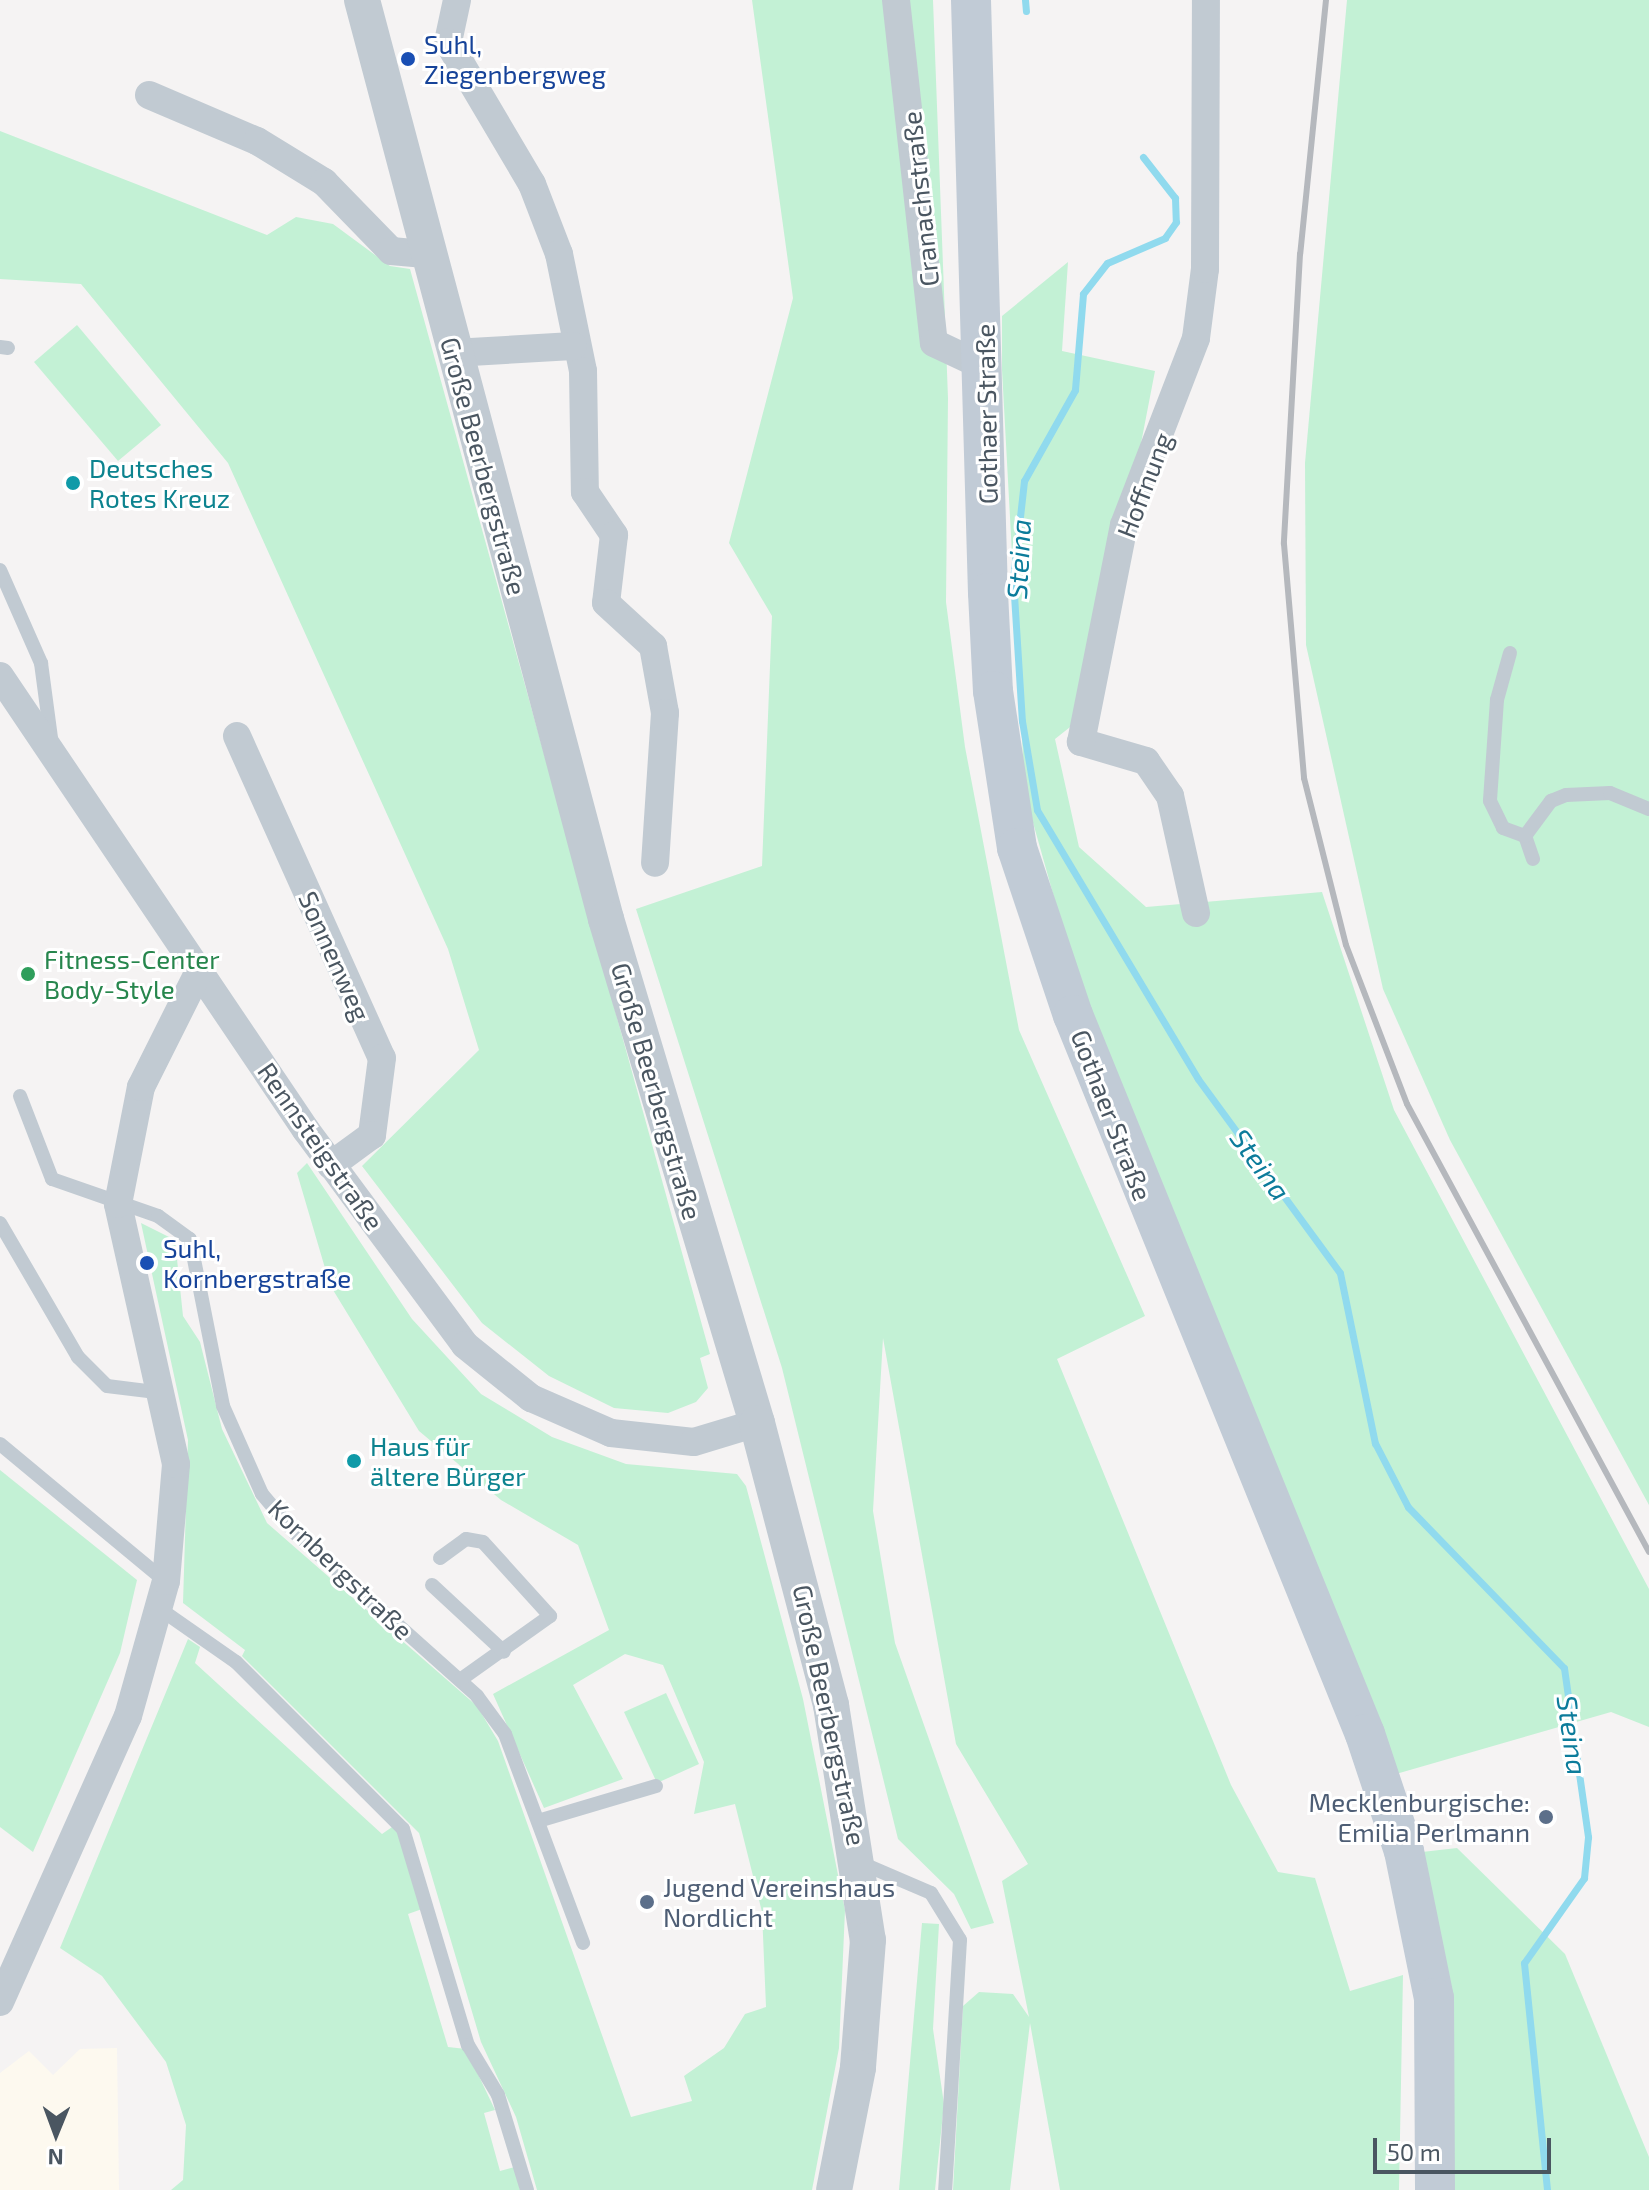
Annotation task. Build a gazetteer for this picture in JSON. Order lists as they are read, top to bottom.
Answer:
{
  "streets": {
    "main road": ["Gothaer Straße"],
    "street": [
      "Cranachstraße",
      "Große Beerbergstraße",
      "Hoffnung",
      "Sonnenweg",
      "Rennsteigstraße"
    ],
    "lane": ["Kornbergstraße"]
  },
  "crossings": [
    ["Cranachstraße", "Gothaer Straße"],
    ["Große Beerbergstraße", "Rennsteigstraße"],
    ["Sonnenweg", "Rennsteigstraße"]
  ],
  "water": ["Steina"],
  "places": [
    "Suhl, Ziegenbergweg",
    "Deutsches Rotes Kreuz",
    "Fitness-Center Body-Style",
    "Suhl, Kornbergstraße",
    "Haus für ältere Bürger",
    "Mecklenburgische: Emilia Perlmann",
    "Jugend Vereinshaus Nordlicht"
  ],
  "scale_bar": "50 m",
  "north": "bottom"
}
